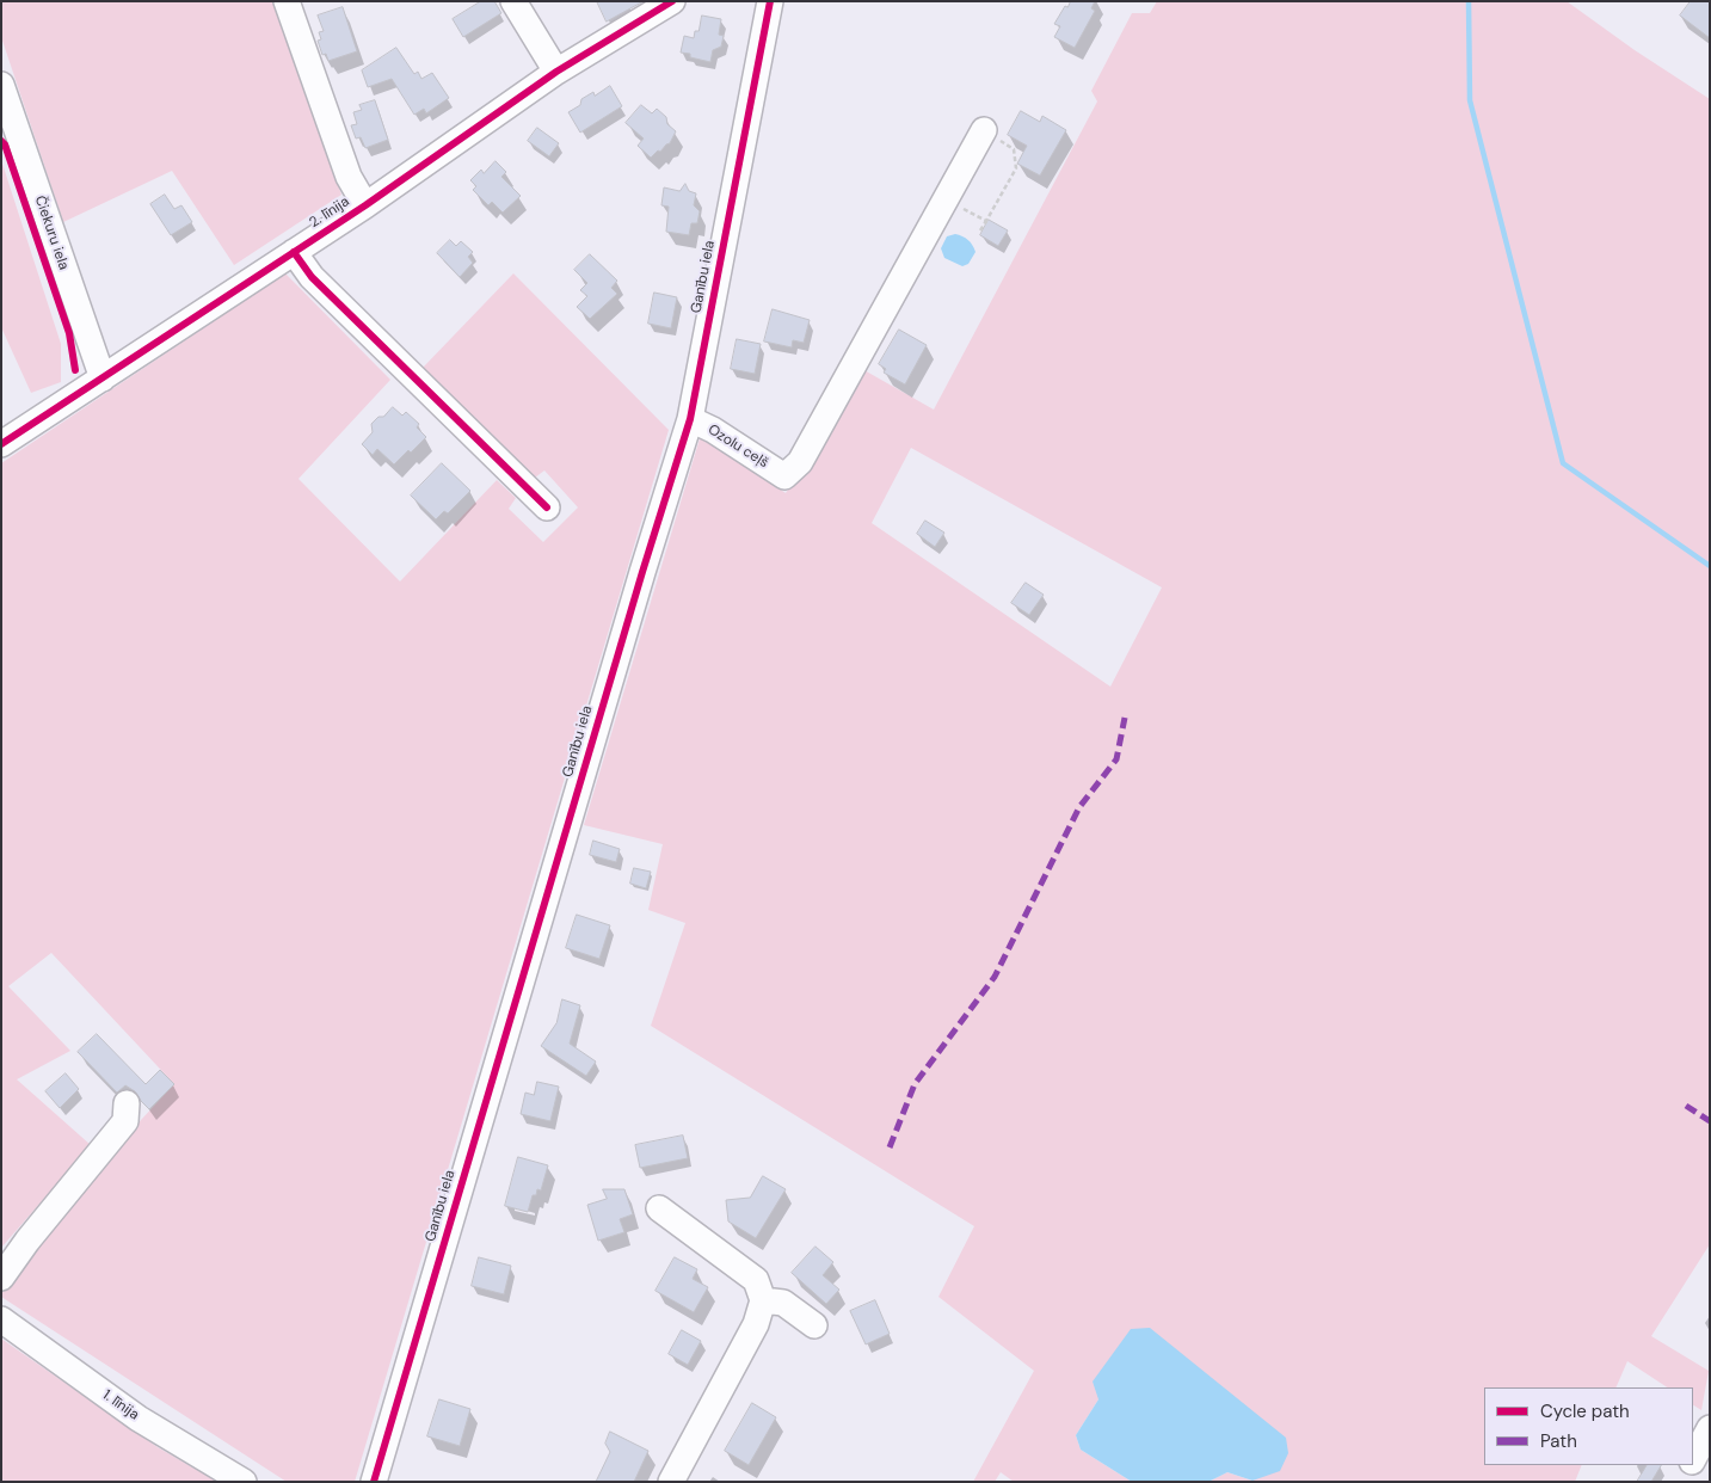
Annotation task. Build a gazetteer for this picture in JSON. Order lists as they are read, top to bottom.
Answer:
{
  "streets": {
    "street": [
      "2. līnija",
      "Čiekuru iela",
      "Ganību iela",
      "Ozolu ceļš",
      "1. līnija"
    ]
  },
  "crossings": [
    ["2. līnija", "Čiekuru iela"],
    ["Ganību iela", "Ozolu ceļš"]
  ],
  "legend": ["Cycle path", "Path"]
}
